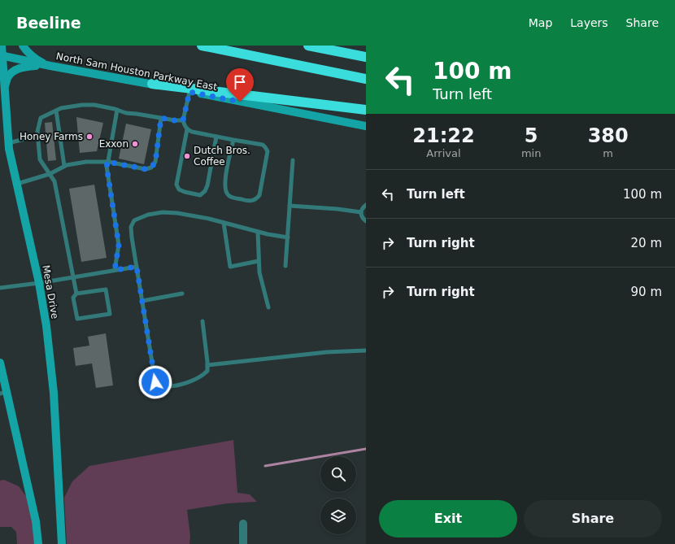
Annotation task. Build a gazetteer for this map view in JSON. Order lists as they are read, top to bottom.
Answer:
{
  "streets": {
    "street": ["North Sam Houston Parkway East", "Mesa Drive"]
  },
  "crossings": [
    ["North Sam Houston Parkway East", "Mesa Drive"]
  ],
  "places": ["Honey Farms", "Exxon", "Dutch Bros. Coffee"],
  "page": {
    "header": "Beeline",
    "nav": ["Map", "Layers", "Share"],
    "turn": ["100 m", "Turn left"],
    "eta": [
      "21:22",
      "Arrival",
      "5",
      "min",
      "380",
      "m"
    ],
    "list": [
      {
        "name": "Turn left",
        "value": "100 m"
      },
      {
        "name": "Turn right",
        "value": "20 m"
      },
      {
        "name": "Turn right",
        "value": "90 m"
      }
    ],
    "buttons": ["Exit", "Share"]
  }
}
